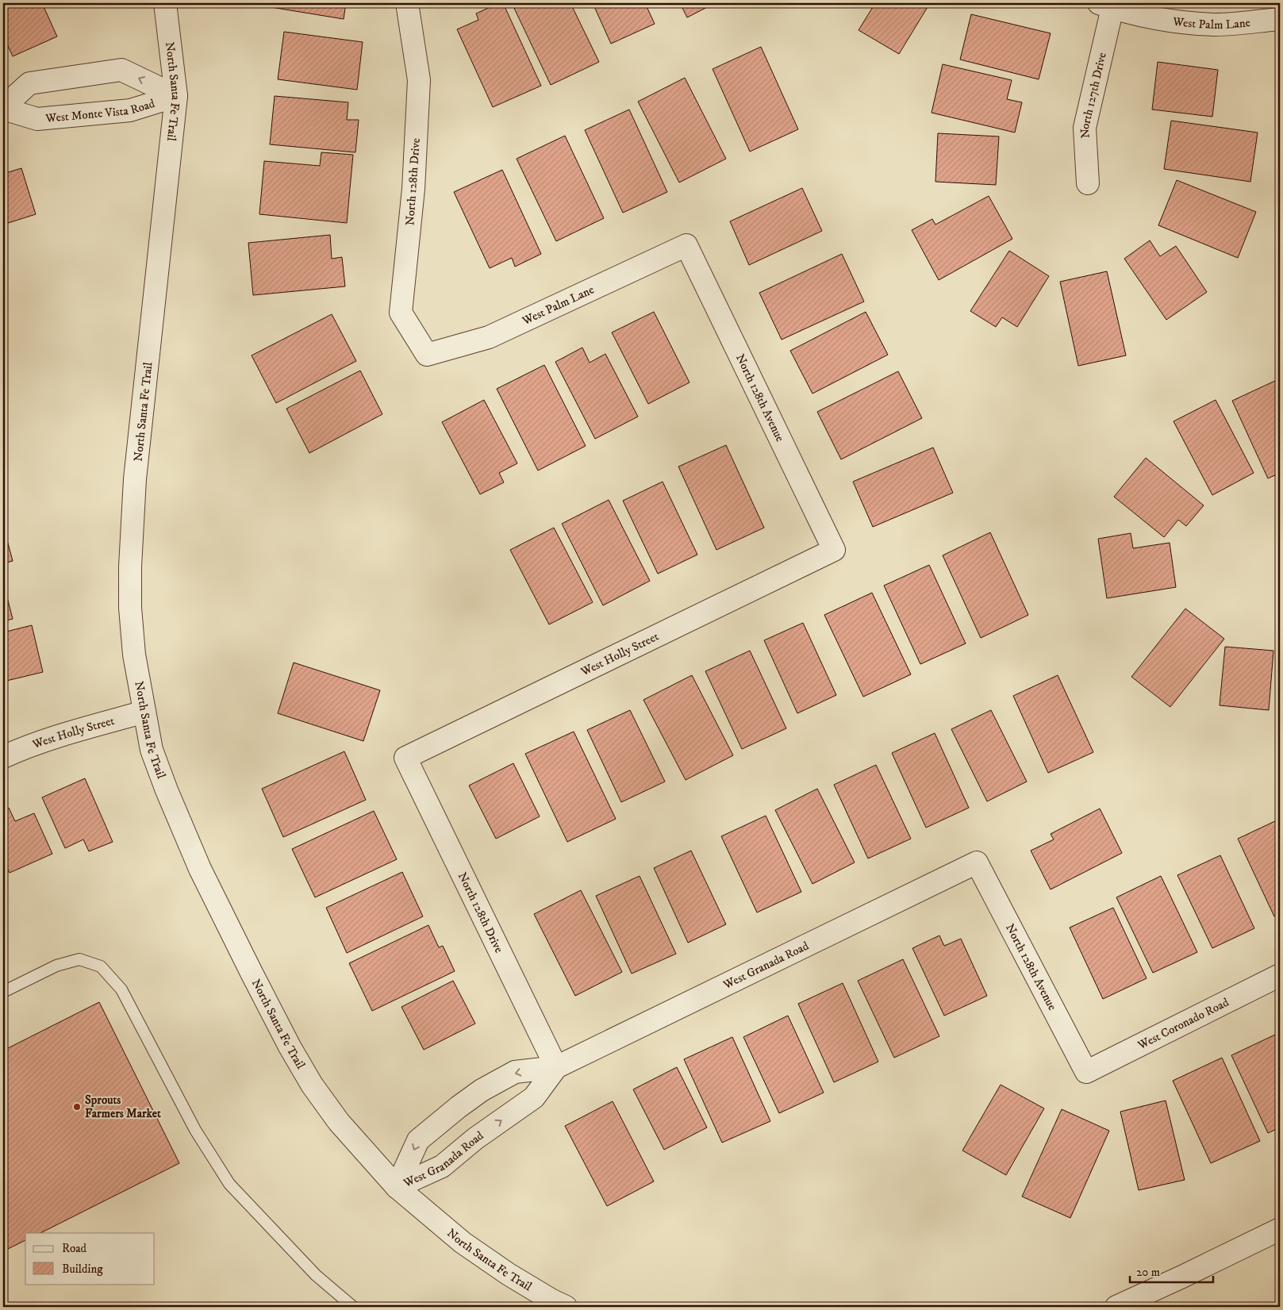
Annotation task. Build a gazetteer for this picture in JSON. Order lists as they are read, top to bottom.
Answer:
{
  "streets": {
    "street": [
      "West Palm Lane",
      "North Santa Fe Trail",
      "North 127th Drive",
      "West Monte Vista Road",
      "North 128th Drive",
      "North 128th Avenue",
      "West Holly Street",
      "West Granada Road",
      "West Coronado Road"
    ]
  },
  "crossings": [
    ["West Palm Lane", "North 127th Drive"],
    ["West Palm Lane", "North 128th Drive"],
    ["West Palm Lane", "North 128th Avenue"],
    ["North Santa Fe Trail", "West Monte Vista Road"],
    ["North Santa Fe Trail", "West Holly Street"],
    ["North Santa Fe Trail", "West Granada Road"],
    ["North 128th Drive", "West Holly Street"],
    ["North 128th Drive", "West Granada Road"],
    ["North 128th Avenue", "West Holly Street"],
    ["North 128th Avenue", "West Granada Road"],
    ["North 128th Avenue", "West Coronado Road"]
  ],
  "places": ["Sprouts Farmers Market"],
  "legend": ["Road", "Building"],
  "scale_bar": "20 m"
}
